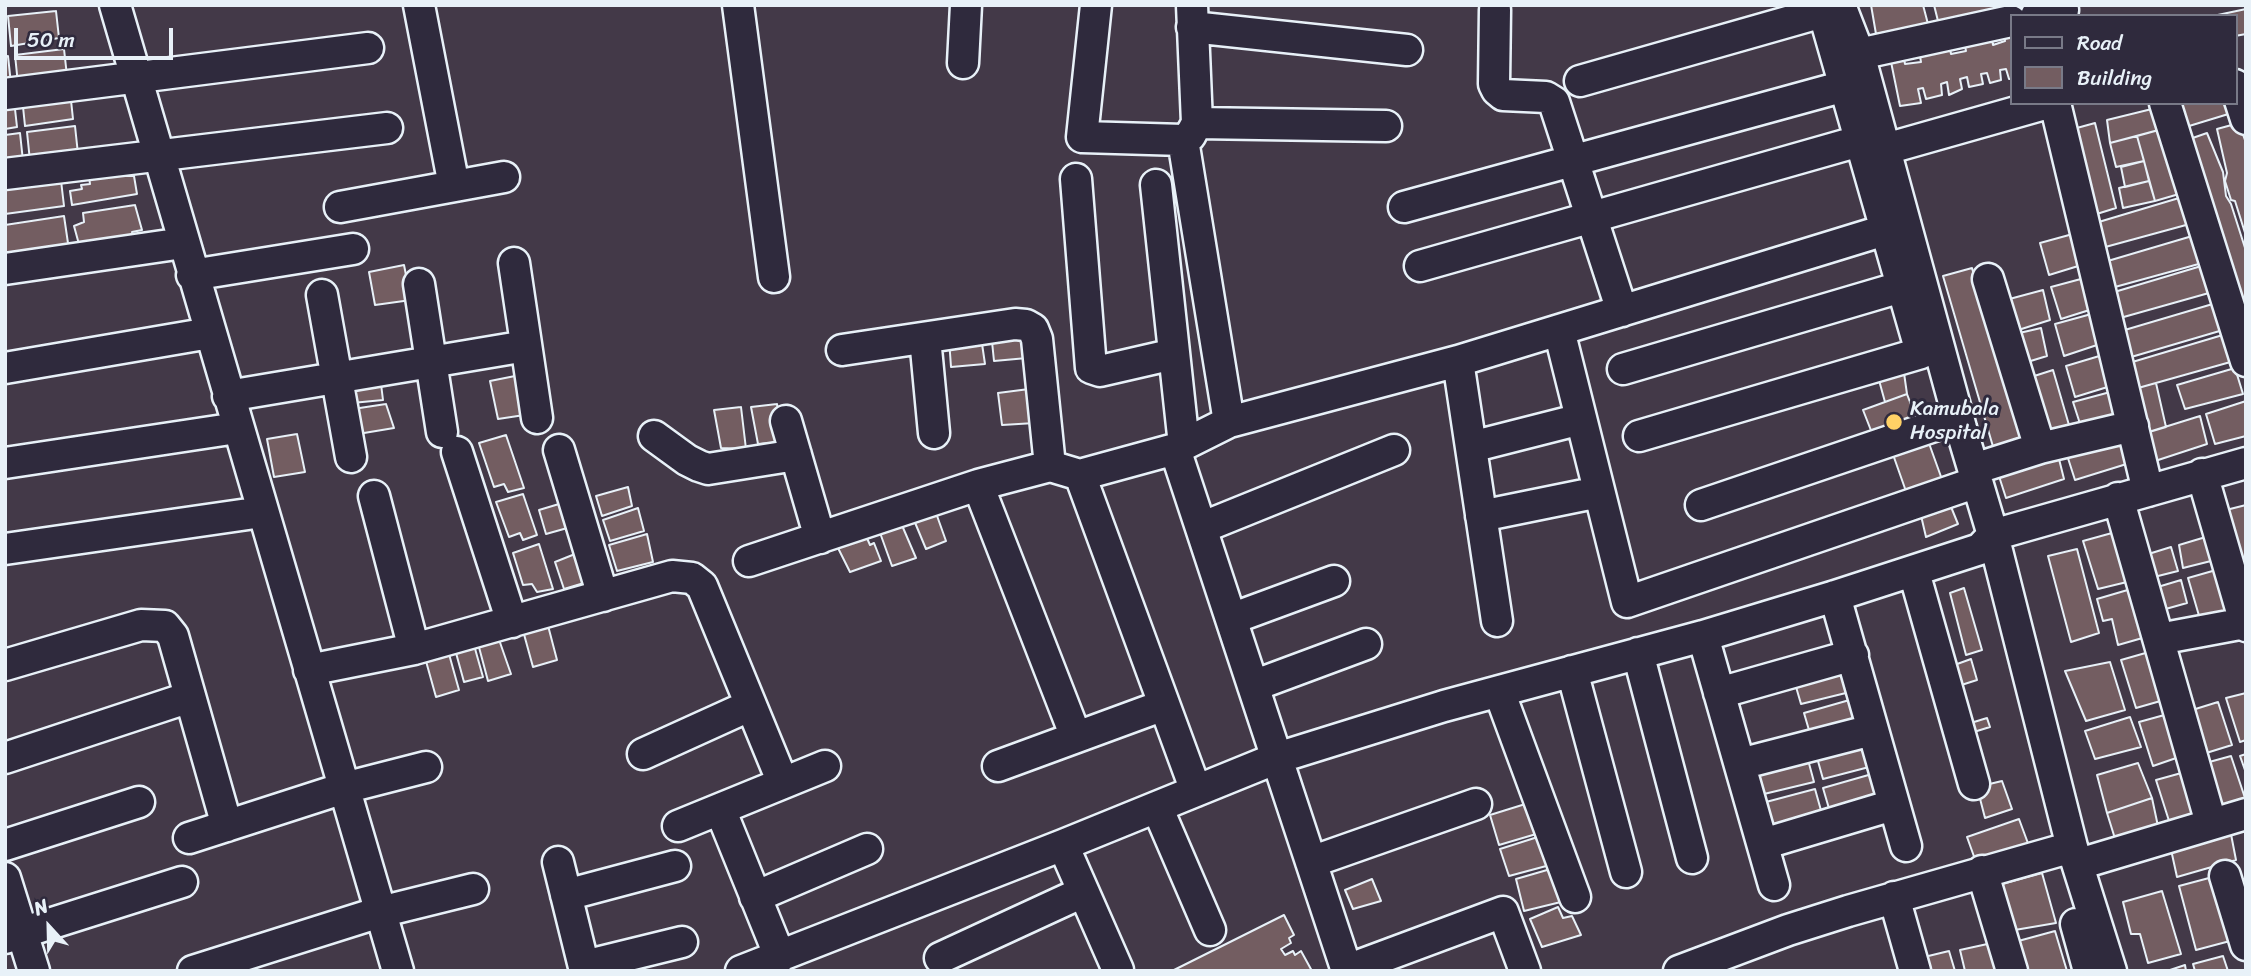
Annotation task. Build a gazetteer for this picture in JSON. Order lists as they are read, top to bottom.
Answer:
{
  "places": ["Kamubala Hospital"],
  "legend": ["Road", "Building"],
  "scale_bar": "50 m",
  "north": "top"
}
